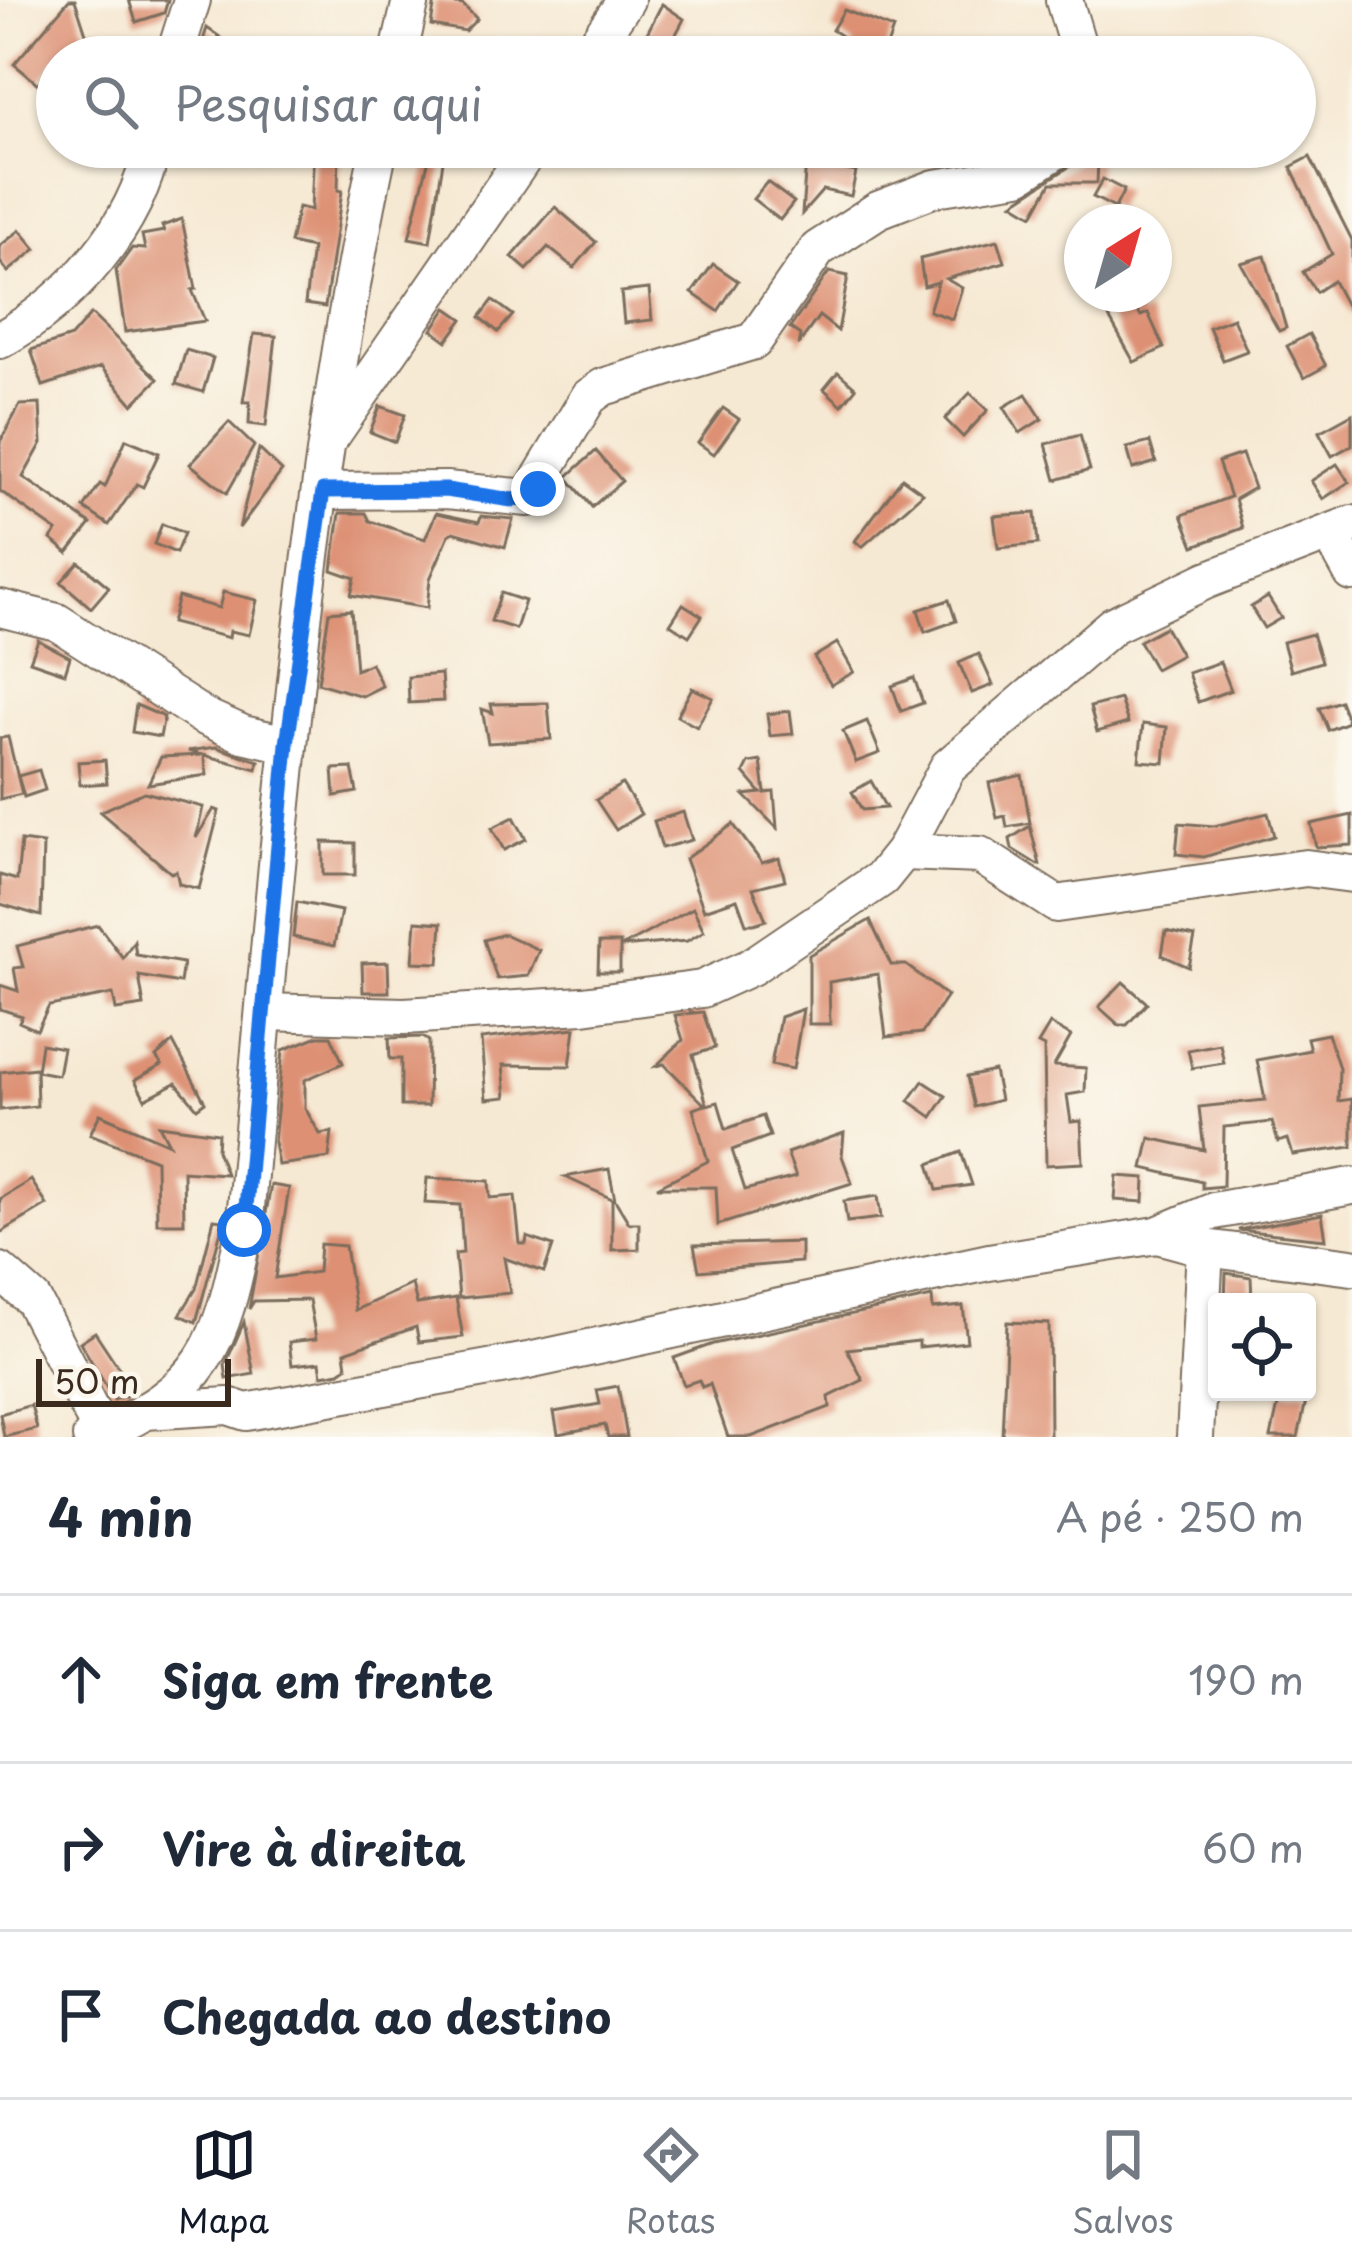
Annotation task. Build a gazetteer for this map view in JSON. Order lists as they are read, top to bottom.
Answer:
{
  "scale_bar": "50 m",
  "north": "top right",
  "page": {
    "search": "Pesquisar aqui",
    "scale": "50 m",
    "heading": ["4 min", "A pé · 250 m"],
    "list": [
      ["Siga em frente", "190 m"],
      ["Vire à direita", "60 m"],
      "Chegada ao destino"
    ],
    "nav": ["Mapa", "Rotas", "Salvos"]
  }
}
